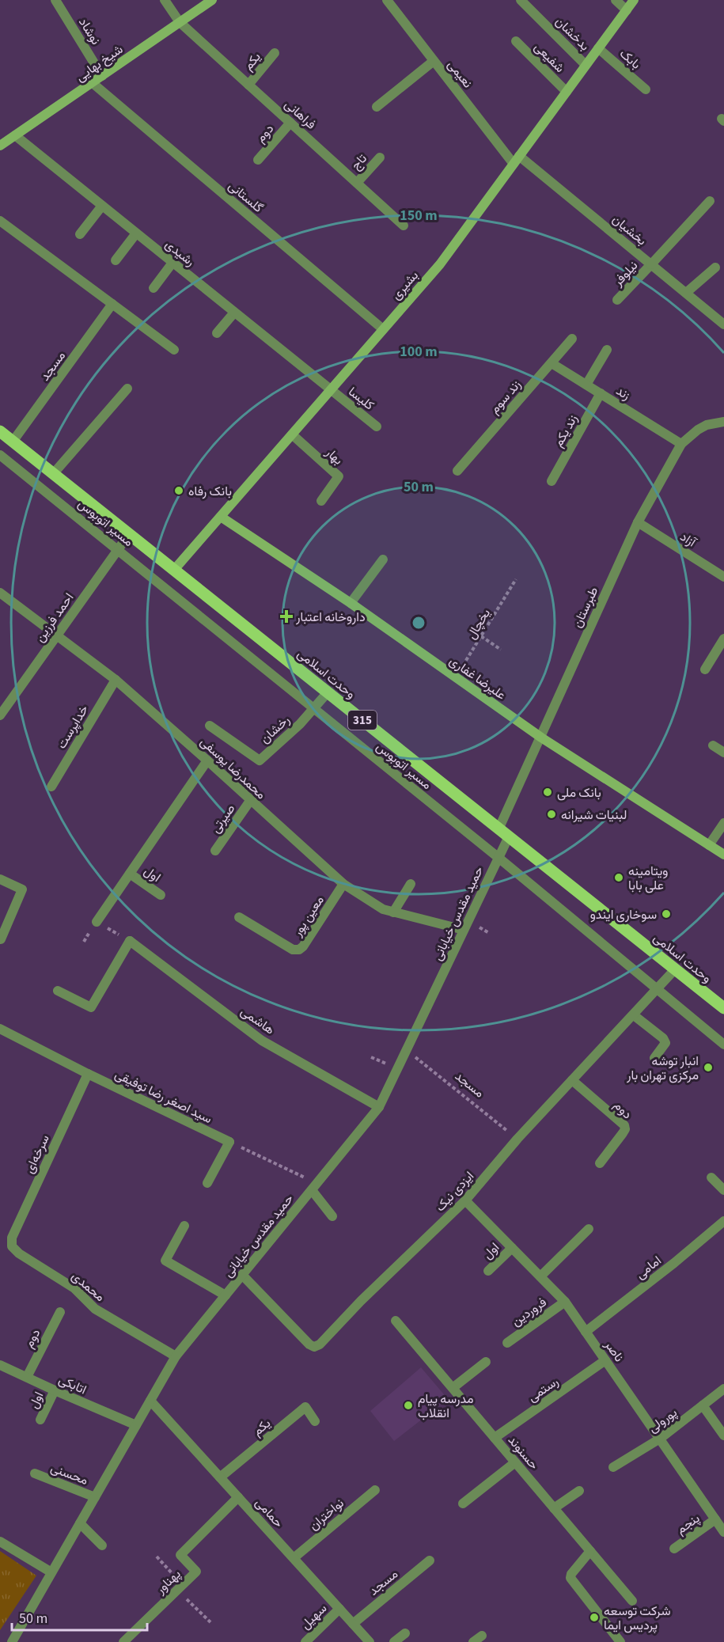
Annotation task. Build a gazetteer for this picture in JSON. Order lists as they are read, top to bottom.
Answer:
{
  "streets": {
    "main road": ["وحدت اسلامی", "315"],
    "street": [
      "نوشاد",
      "بدخشان",
      "شفیعی",
      "بابک",
      "یکم",
      "شیخ بهایی",
      "نعیمی",
      "فراهانی",
      "دوم",
      "تاج",
      "گلستانی",
      "بخشیان",
      "رشیدی",
      "نیلوفر",
      "بشیری",
      "مسجد",
      "زند",
      "زند سوم",
      "کلیسا",
      "زند یکم",
      "بهار",
      "مسیر اتوبوس",
      "آزاد",
      "طبرستان",
      "احمد فرزین",
      "علیرضا غفاری",
      "خداپرست",
      "رخشان",
      "محمدرضا یوسفی",
      "صیرتی",
      "اول",
      "حمید مقدس خیابانی",
      "معین پور",
      "هاشمی",
      "سید اصغر رضا توفیقی",
      "سرخه‌ای",
      "ایزدی نیک",
      "امامی",
      "محمدی",
      "فروردین",
      "ناصر",
      "اتابکی",
      "رستمی",
      "پورولی",
      "حسنوند",
      "محسنی",
      "حمامی",
      "نواختران",
      "پنجم",
      "پهناور",
      "سهیل"
    ],
    "path": ["یخچال"]
  },
  "crossings": [
    ["نوشاد", "شیخ بهایی"],
    ["بدخشان", "بشیری"],
    ["شفیعی", "بشیری"],
    ["بابک", "بشیری"],
    ["یکم", "فراهانی"],
    ["یکم", "حمامی"],
    ["شیخ بهایی", "فراهانی"],
    ["شیخ بهایی", "گلستانی"],
    ["شیخ بهایی", "رشیدی"],
    ["نعیمی", "بخشیان"],
    ["نعیمی", "بشیری"],
    ["فراهانی", "دوم"],
    ["فراهانی", "تاج"],
    ["دوم", "ایزدی نیک"],
    ["دوم", "اتابکی"],
    ["گلستانی", "بشیری"],
    ["بخشیان", "نیلوفر"],
    ["بخشیان", "بشیری"],
    ["رشیدی", "بشیری"],
    ["رشیدی", "کلیسا"],
    ["بشیری", "کلیسا"],
    ["بشیری", "بهار"],
    ["بشیری", "وحدت اسلامی"],
    ["بشیری", "علیرضا غفاری"],
    ["مسجد", "وحدت اسلامی"],
    ["مسجد", "حمید مقدس خیابانی"],
    ["مسجد", "ایزدی نیک"],
    ["مسجد", "حمامی"],
    ["زند", "زند سوم"],
    ["زند", "زند یکم"],
    ["زند", "طبرستان"],
    ["مسیر اتوبوس", "احمد فرزین"],
    ["مسیر اتوبوس", "رخشان"],
    ["مسیر اتوبوس", "حمید مقدس خیابانی"],
    ["مسیر اتوبوس", "ایزدی نیک"],
    ["آزاد", "طبرستان"],
    ["طبرستان", "وحدت اسلامی"],
    ["طبرستان", "علیرضا غفاری"],
    ["احمد فرزین", "وحدت اسلامی"],
    ["احمد فرزین", "محمدرضا یوسفی"],
    ["یخچال", "علیرضا غفاری"],
    ["وحدت اسلامی", "رخشان"],
    ["وحدت اسلامی", "حمید مقدس خیابانی"],
    ["وحدت اسلامی", "ایزدی نیک"],
    ["خداپرست", "محمدرضا یوسفی"],
    ["محمدرضا یوسفی", "صیرتی"],
    ["محمدرضا یوسفی", "حمید مقدس خیابانی"],
    ["محمدرضا یوسفی", "معین پور"],
    ["اول", "ناصر"],
    ["اول", "اتابکی"],
    ["حمید مقدس خیابانی", "هاشمی"],
    ["حمید مقدس خیابانی", "ایزدی نیک"],
    ["حمید مقدس خیابانی", "محمدی"],
    ["حمید مقدس خیابانی", "اتابکی"],
    ["حمید مقدس خیابانی", "محسنی"],
    ["حمید مقدس خیابانی", "حمامی"],
    ["سید اصغر رضا توفیقی", "سرخه‌ای"],
    ["سرخه‌ای", "محمدی"],
    ["ایزدی نیک", "ناصر"],
    ["امامی", "ناصر"],
    ["فروردین", "ناصر"],
    ["ناصر", "رستمی"],
    ["ناصر", "پورولی"],
    ["ناصر", "پنجم"],
    ["رستمی", "حسنوند"],
    ["حمامی", "نواختران"],
    ["حمامی", "پهناور"],
    ["حمامی", "سهیل"]
  ],
  "places": {
    "other": [
      "بانک رفاه",
      "بانک ملی",
      "لبنیات شیرانه",
      "ویتامینه علی بابا",
      "سوخاری ایندو",
      "انبار توشه مرکزی تهران بار",
      "مدرسه پیام انقلاب",
      "شرکت توسعه پردیس ایما"
    ],
    "health": ["داروخانه اعتبار"]
  },
  "scale_bar": "50 m",
  "rings": ["150 m", "100 m", "50 m"]
}
